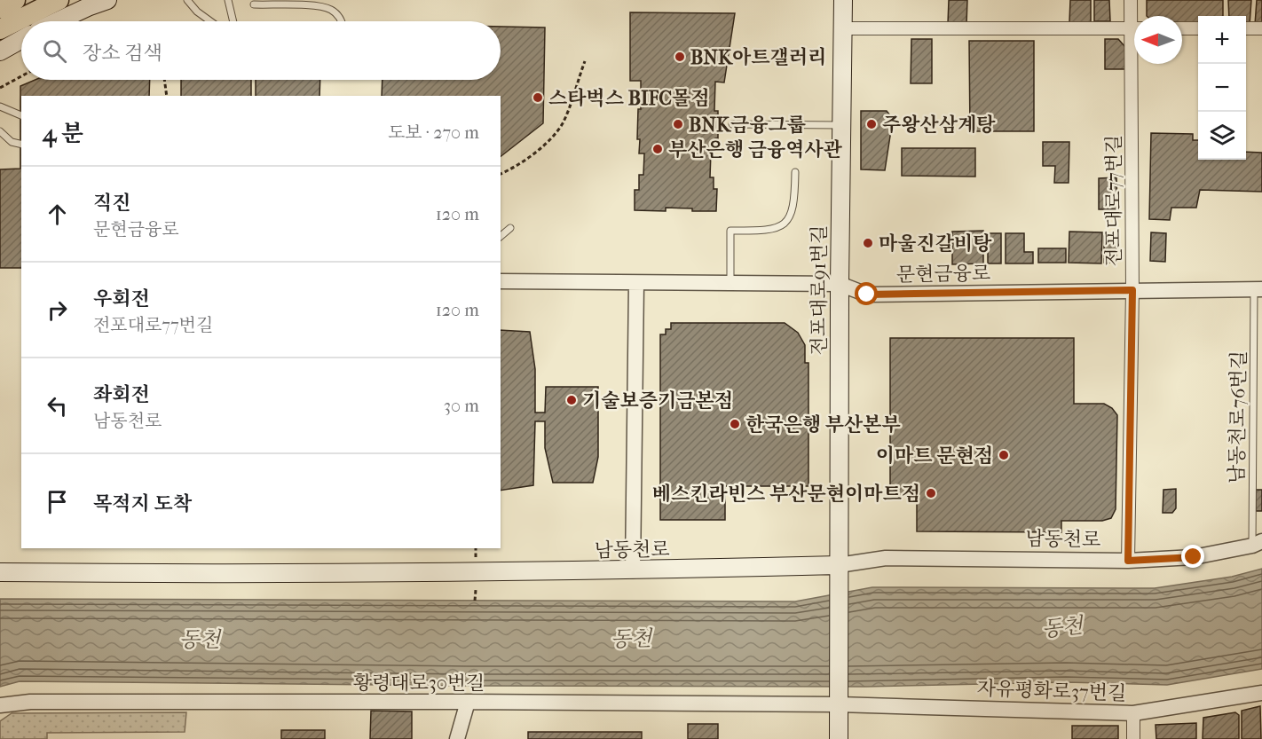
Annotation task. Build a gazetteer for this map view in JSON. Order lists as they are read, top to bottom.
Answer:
{
  "streets": {
    "main road": ["전포대로91번길", "남동천로"],
    "street": [
      "전포대로77번길",
      "문현금융로",
      "황령대로30번길",
      "자유평화로37번길"
    ],
    "lane": ["남동천로76번길"]
  },
  "crossings": [
    ["전포대로77번길", "문현금융로"],
    ["전포대로77번길", "남동천로"],
    ["문현금융로", "전포대로91번길"],
    ["문현금융로", "남동천로76번길"],
    ["전포대로91번길", "남동천로"],
    ["전포대로91번길", "황령대로30번길"],
    ["전포대로91번길", "자유평화로37번길"],
    ["남동천로76번길", "남동천로"],
    ["황령대로30번길", "자유평화로37번길"]
  ],
  "water": ["동천"],
  "places": [
    "BNK아트갤러리",
    "스타벅스 BIFC몰점",
    "BNK금융그룹",
    "주왕산삼계탕",
    "부산은행 금융역사관",
    "마울진갈비탕",
    "기술보증기금본점",
    "한국은행 부산본부",
    "이마트 문현점",
    "베스킨라빈스 부산문현이마트점"
  ],
  "north": "left",
  "page": {
    "map_buttons": ["+", "−"],
    "search": "장소 검색",
    "heading": ["4 분", "도보 · 270 m"],
    "list": [
      ["직진", "문현금융로", "120 m"],
      ["우회전", "전포대로77번길", "120 m"],
      ["좌회전", "남동천로", "30 m"],
      "목적지 도착"
    ]
  }
}
